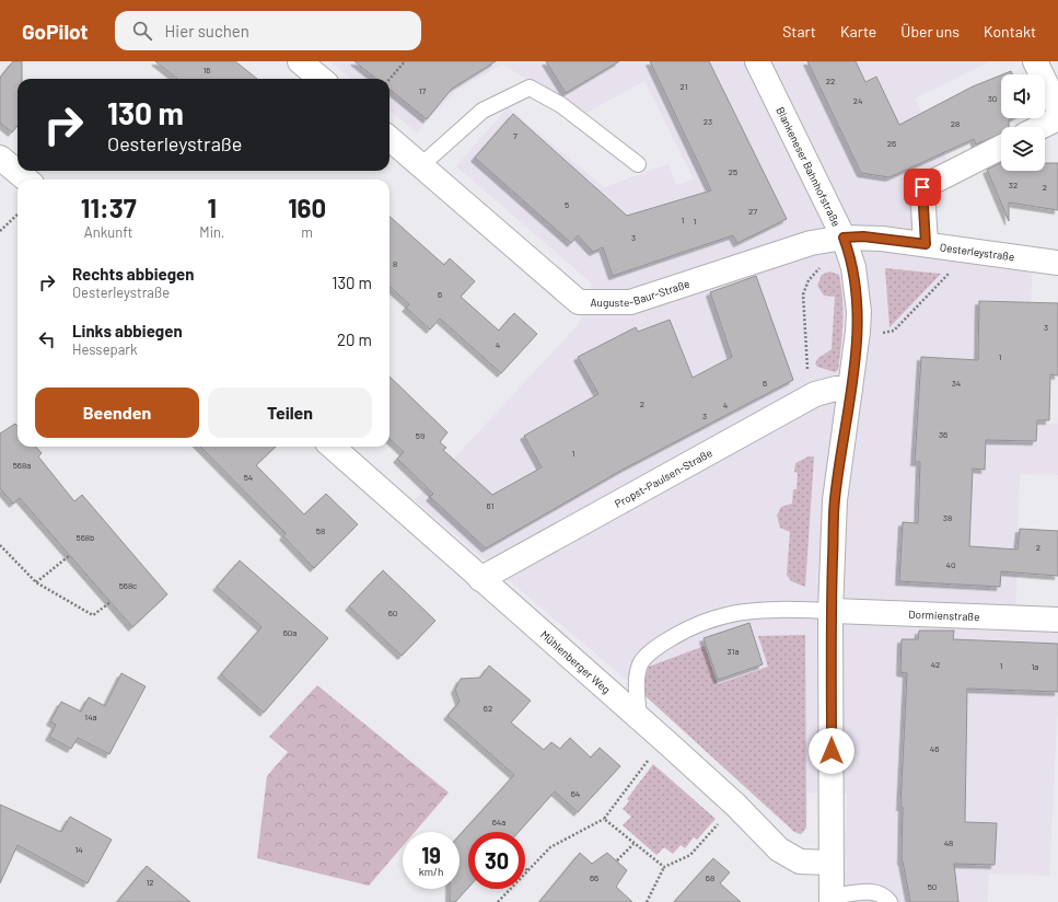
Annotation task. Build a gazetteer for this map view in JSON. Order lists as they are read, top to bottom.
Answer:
{
  "streets": {
    "street": [
      "Blankeneser Bahnhofstraße",
      "Oesterleystraße",
      "Auguste-Baur-Straße",
      "Propst-Paulsen-Straße",
      "Dormienstraße",
      "Mühlenberger Weg"
    ]
  },
  "crossings": [
    ["Blankeneser Bahnhofstraße", "Oesterleystraße"],
    ["Blankeneser Bahnhofstraße", "Auguste-Baur-Straße"],
    ["Blankeneser Bahnhofstraße", "Propst-Paulsen-Straße"],
    ["Blankeneser Bahnhofstraße", "Dormienstraße"],
    ["Blankeneser Bahnhofstraße", "Mühlenberger Weg"],
    ["Oesterleystraße", "Auguste-Baur-Straße"],
    ["Propst-Paulsen-Straße", "Mühlenberger Weg"]
  ],
  "house_numbers": [
    "16",
    "22",
    "21",
    "17",
    "30",
    "24",
    "23",
    "28",
    "7",
    "26",
    "25",
    "32",
    "2",
    "5",
    "27",
    "1",
    "1",
    "3",
    "8",
    "6",
    "3",
    "4",
    "1",
    "6",
    "34",
    "2",
    "4",
    "3",
    "36",
    "59",
    "1",
    "568a",
    "54",
    "61",
    "38",
    "58",
    "568b",
    "2",
    "40",
    "568c",
    "60",
    "60a",
    "31a",
    "42",
    "1",
    "1a",
    "62",
    "14a",
    "46",
    "64",
    "64a",
    "48",
    "14",
    "66",
    "68",
    "12",
    "50"
  ],
  "page": {
    "header": "GoPilot",
    "search": "Hier suchen",
    "nav": [
      "Start",
      "Karte",
      "Über uns",
      "Kontakt"
    ],
    "turn": ["130 m", "Oesterleystraße"],
    "eta": [
      "11:37",
      "Ankunft",
      "1",
      "Min.",
      "160",
      "m"
    ],
    "list": [
      {
        "name": "Rechts abbiegen",
        "note": "Oesterleystraße",
        "value": "130 m"
      },
      {
        "name": "Links abbiegen",
        "note": "Hessepark",
        "value": "20 m"
      }
    ],
    "buttons": ["Beenden", "Teilen"],
    "speed": "19 km/h",
    "limit": "30"
  }
}
